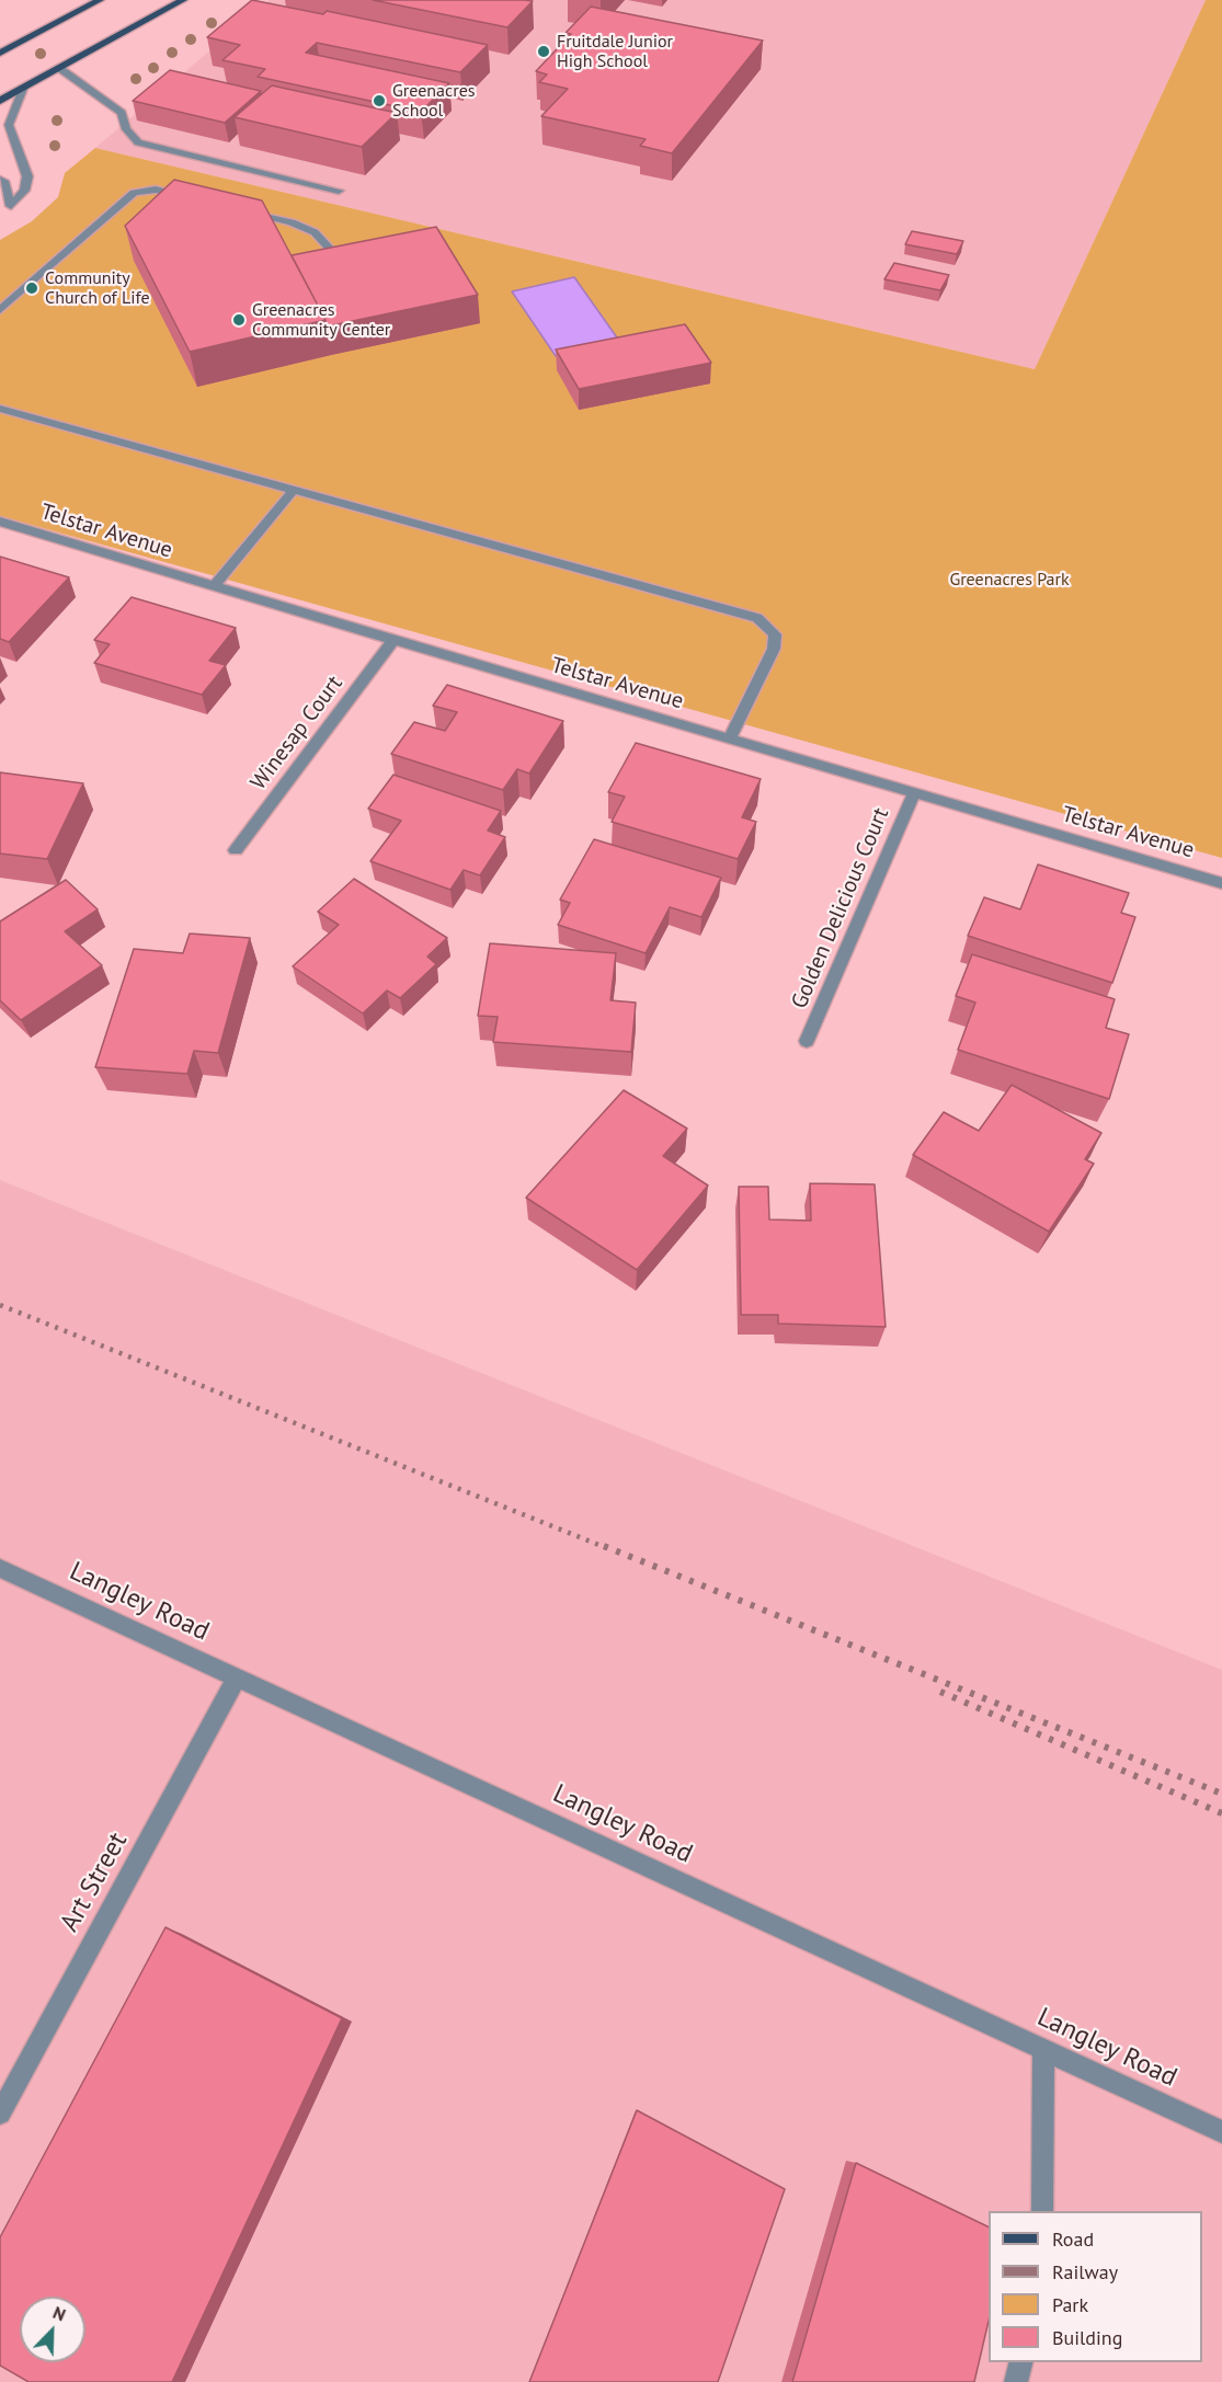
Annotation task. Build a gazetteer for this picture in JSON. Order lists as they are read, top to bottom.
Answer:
{
  "streets": {
    "street": [
      "Telstar Avenue",
      "Winesap Court",
      "Golden Delicious Court",
      "Langley Road",
      "Art Street"
    ]
  },
  "crossings": [
    ["Telstar Avenue", "Winesap Court"],
    ["Telstar Avenue", "Golden Delicious Court"],
    ["Langley Road", "Art Street"]
  ],
  "parks": ["Greenacres Park"],
  "places": [
    "Fruitdale Junior High School",
    "Greenacres School",
    "Community Church of Life",
    "Greenacres Community Center"
  ],
  "legend": [
    "Road",
    "Railway",
    "Park",
    "Building"
  ],
  "north": "top right"
}
